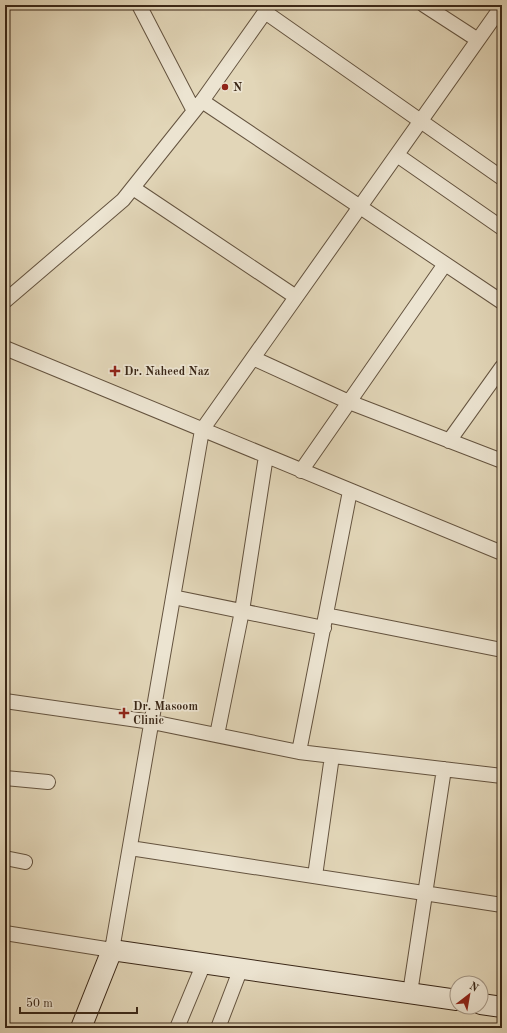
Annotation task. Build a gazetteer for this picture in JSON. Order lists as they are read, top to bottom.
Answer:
{
  "places": {
    "other": ["N"],
    "health": ["Dr. Naheed Naz", "Dr. Masoom Clinic"]
  },
  "scale_bar": "50 m",
  "north": "top right"
}
